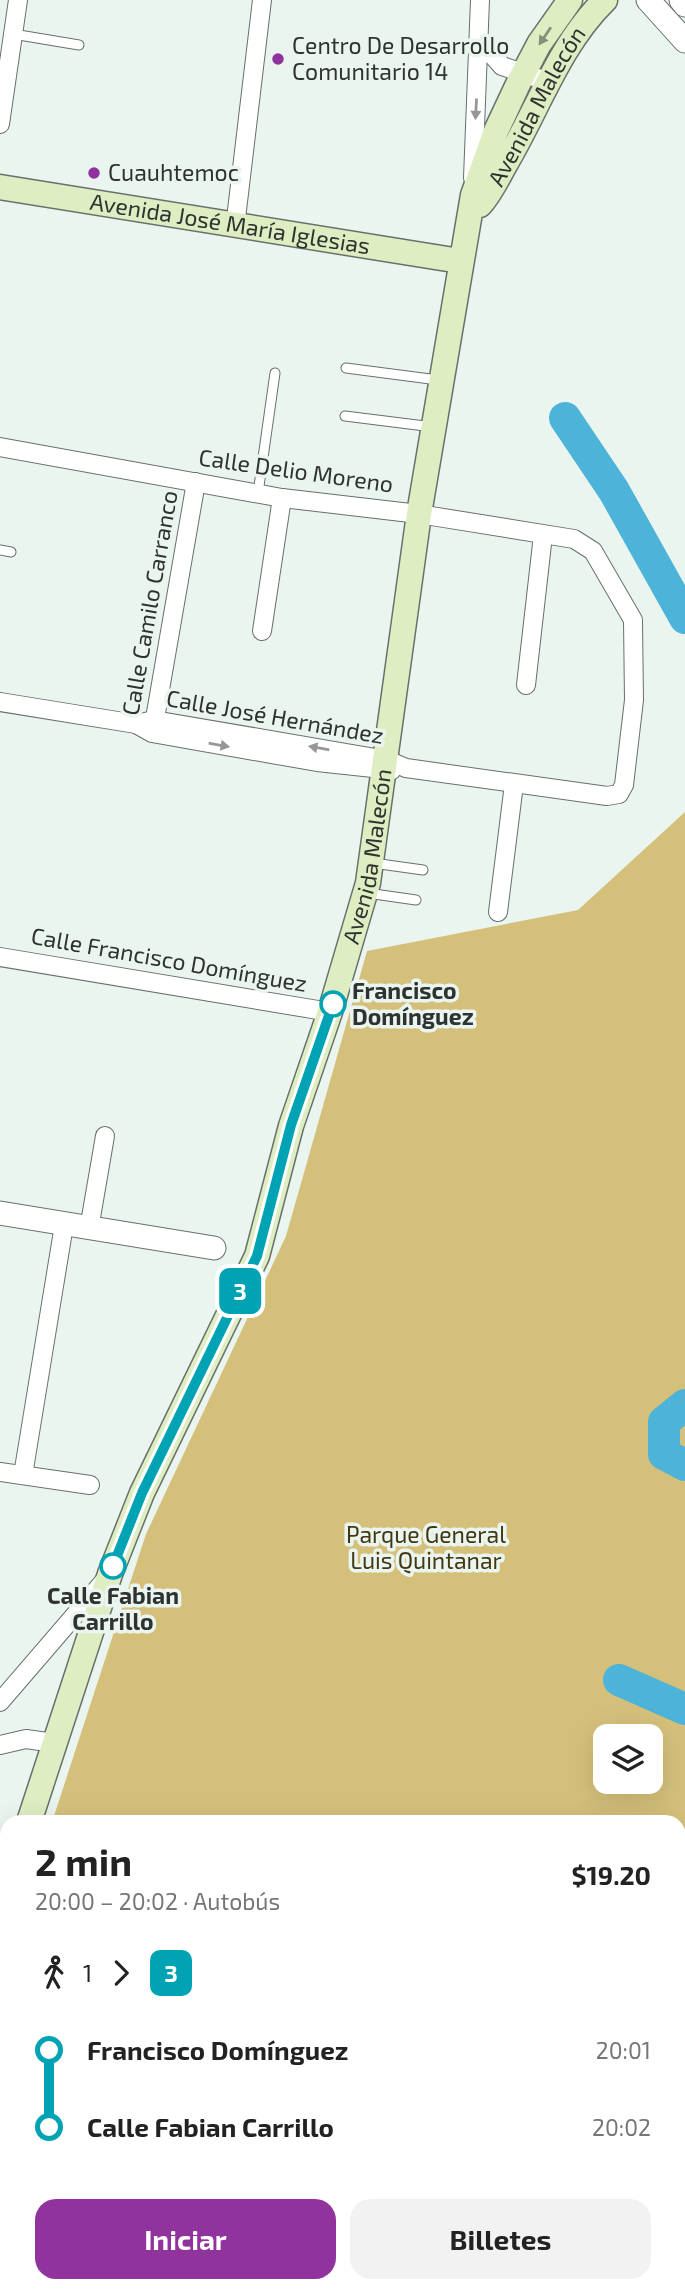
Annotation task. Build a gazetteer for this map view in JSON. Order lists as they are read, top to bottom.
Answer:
{
  "streets": {
    "main road": ["Avenida Malecón", "Avenida José María Iglesias"],
    "street": [
      "Calle Delio Moreno",
      "Calle Camilo Carranco",
      "Calle José Hernández",
      "Calle Francisco Domínguez"
    ]
  },
  "crossings": [
    ["Avenida Malecón", "Avenida José María Iglesias"],
    ["Avenida Malecón", "Calle Delio Moreno"],
    ["Avenida Malecón", "Calle José Hernández"],
    ["Avenida Malecón", "Calle Francisco Domínguez"],
    ["Calle Delio Moreno", "Calle Camilo Carranco"],
    ["Calle Delio Moreno", "Calle José Hernández"],
    ["Calle Camilo Carranco", "Calle José Hernández"]
  ],
  "parks": ["Parque General Luis Quintanar"],
  "places": [
    "Centro De Desarrollo Comunitario 14",
    "Cuauhtemoc",
    "Francisco Domínguez",
    "Calle Fabian Carrillo"
  ],
  "lines": ["bus line 3"],
  "page": {
    "on_map": "3",
    "heading": ["2 min", "20:00 – 20:02 · Autobús", "$19.20"],
    "legs": ["1", "3"],
    "list": [
      {
        "name": "Francisco Domínguez",
        "value": "20:01"
      },
      {
        "name": "Calle Fabian Carrillo",
        "value": "20:02"
      }
    ],
    "buttons": ["Iniciar", "Billetes"]
  }
}
